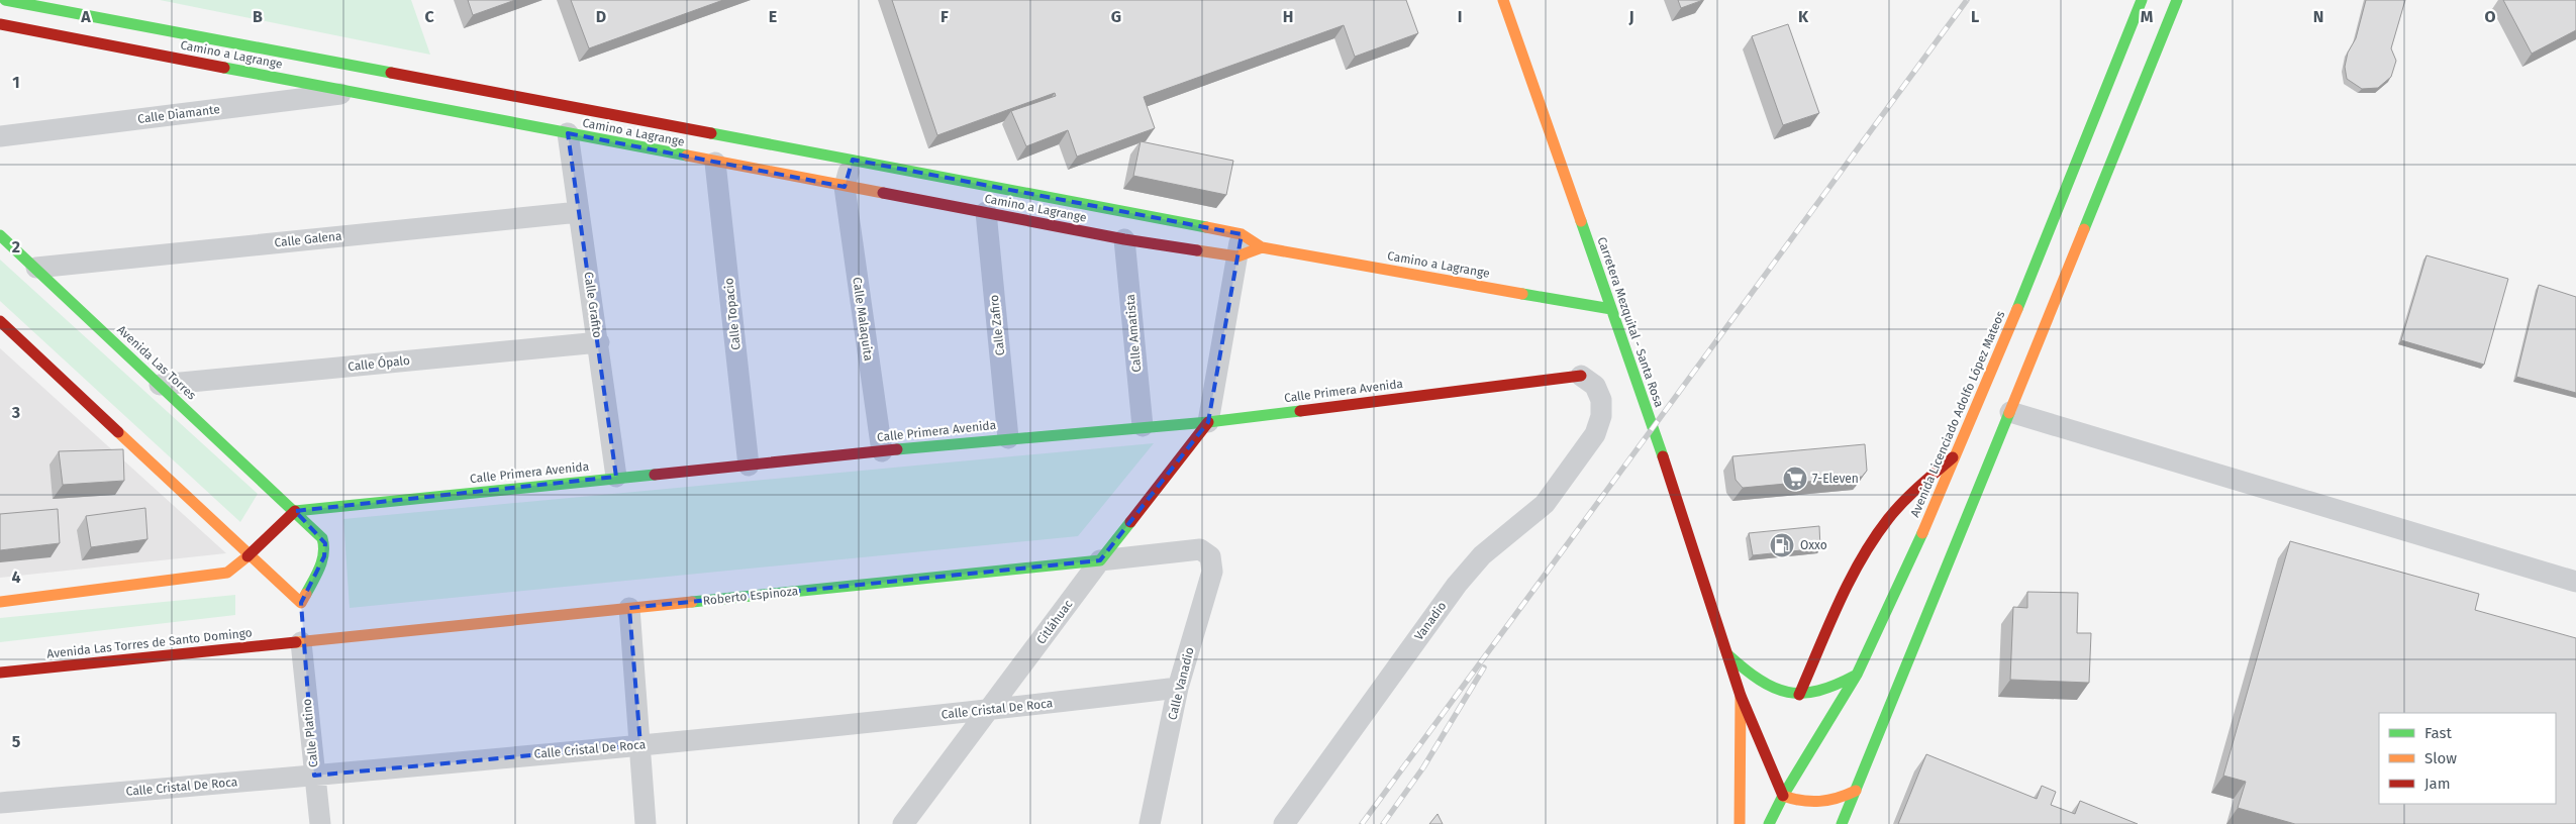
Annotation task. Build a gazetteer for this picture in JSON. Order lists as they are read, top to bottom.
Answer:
{
  "streets": {
    "street": [
      "Camino a Lagrange",
      "Calle Diamante",
      "Calle Galena",
      "Calle Grafito",
      "Calle Topacio",
      "Calle Malaquita",
      "Carretera Mezquital - Santa Rosa",
      "Calle Zafiro",
      "Calle Amatista",
      "Avenida Las Torres",
      "Calle Ópalo",
      "Calle Primera Avenida",
      "Avenida Licenciado Adolfo López Mateos",
      "Roberto Espinoza",
      "Vanadio",
      "Citláhuac",
      "Avenida Las Torres de Santo Domingo",
      "Calle Vanadio",
      "Calle Cristal De Roca",
      "Calle Platino"
    ]
  },
  "crossings": [
    ["Camino a Lagrange", "Calle Diamante"],
    ["Camino a Lagrange", "Calle Grafito"],
    ["Camino a Lagrange", "Calle Topacio"],
    ["Camino a Lagrange", "Calle Malaquita"],
    ["Camino a Lagrange", "Carretera Mezquital - Santa Rosa"],
    ["Camino a Lagrange", "Calle Zafiro"],
    ["Camino a Lagrange", "Calle Amatista"],
    ["Calle Galena", "Calle Grafito"],
    ["Calle Galena", "Avenida Las Torres"],
    ["Calle Grafito", "Calle Ópalo"],
    ["Calle Grafito", "Calle Primera Avenida"],
    ["Calle Topacio", "Calle Primera Avenida"],
    ["Calle Malaquita", "Calle Primera Avenida"],
    ["Calle Zafiro", "Calle Primera Avenida"],
    ["Calle Amatista", "Calle Primera Avenida"],
    ["Avenida Las Torres", "Calle Ópalo"],
    ["Avenida Las Torres", "Calle Primera Avenida"],
    ["Calle Primera Avenida", "Vanadio"],
    ["Calle Primera Avenida", "Citláhuac"],
    ["Roberto Espinoza", "Citláhuac"],
    ["Roberto Espinoza", "Avenida Las Torres de Santo Domingo"],
    ["Roberto Espinoza", "Calle Vanadio"],
    ["Roberto Espinoza", "Calle Platino"],
    ["Citláhuac", "Calle Cristal De Roca"],
    ["Avenida Las Torres de Santo Domingo", "Calle Platino"],
    ["Calle Vanadio", "Calle Cristal De Roca"],
    ["Calle Cristal De Roca", "Calle Platino"]
  ],
  "places": {
    "supermarket": ["7-Eleven"],
    "fuel station": ["Oxxo"]
  },
  "legend": ["Fast", "Slow", "Jam"],
  "grid": {
    "columns": [
      "A",
      "B",
      "C",
      "D",
      "E",
      "F",
      "G",
      "H",
      "I",
      "J",
      "K",
      "L",
      "M",
      "N",
      "O"
    ],
    "rows": [
      "1",
      "2",
      "3",
      "4",
      "5"
    ]
  }
}
